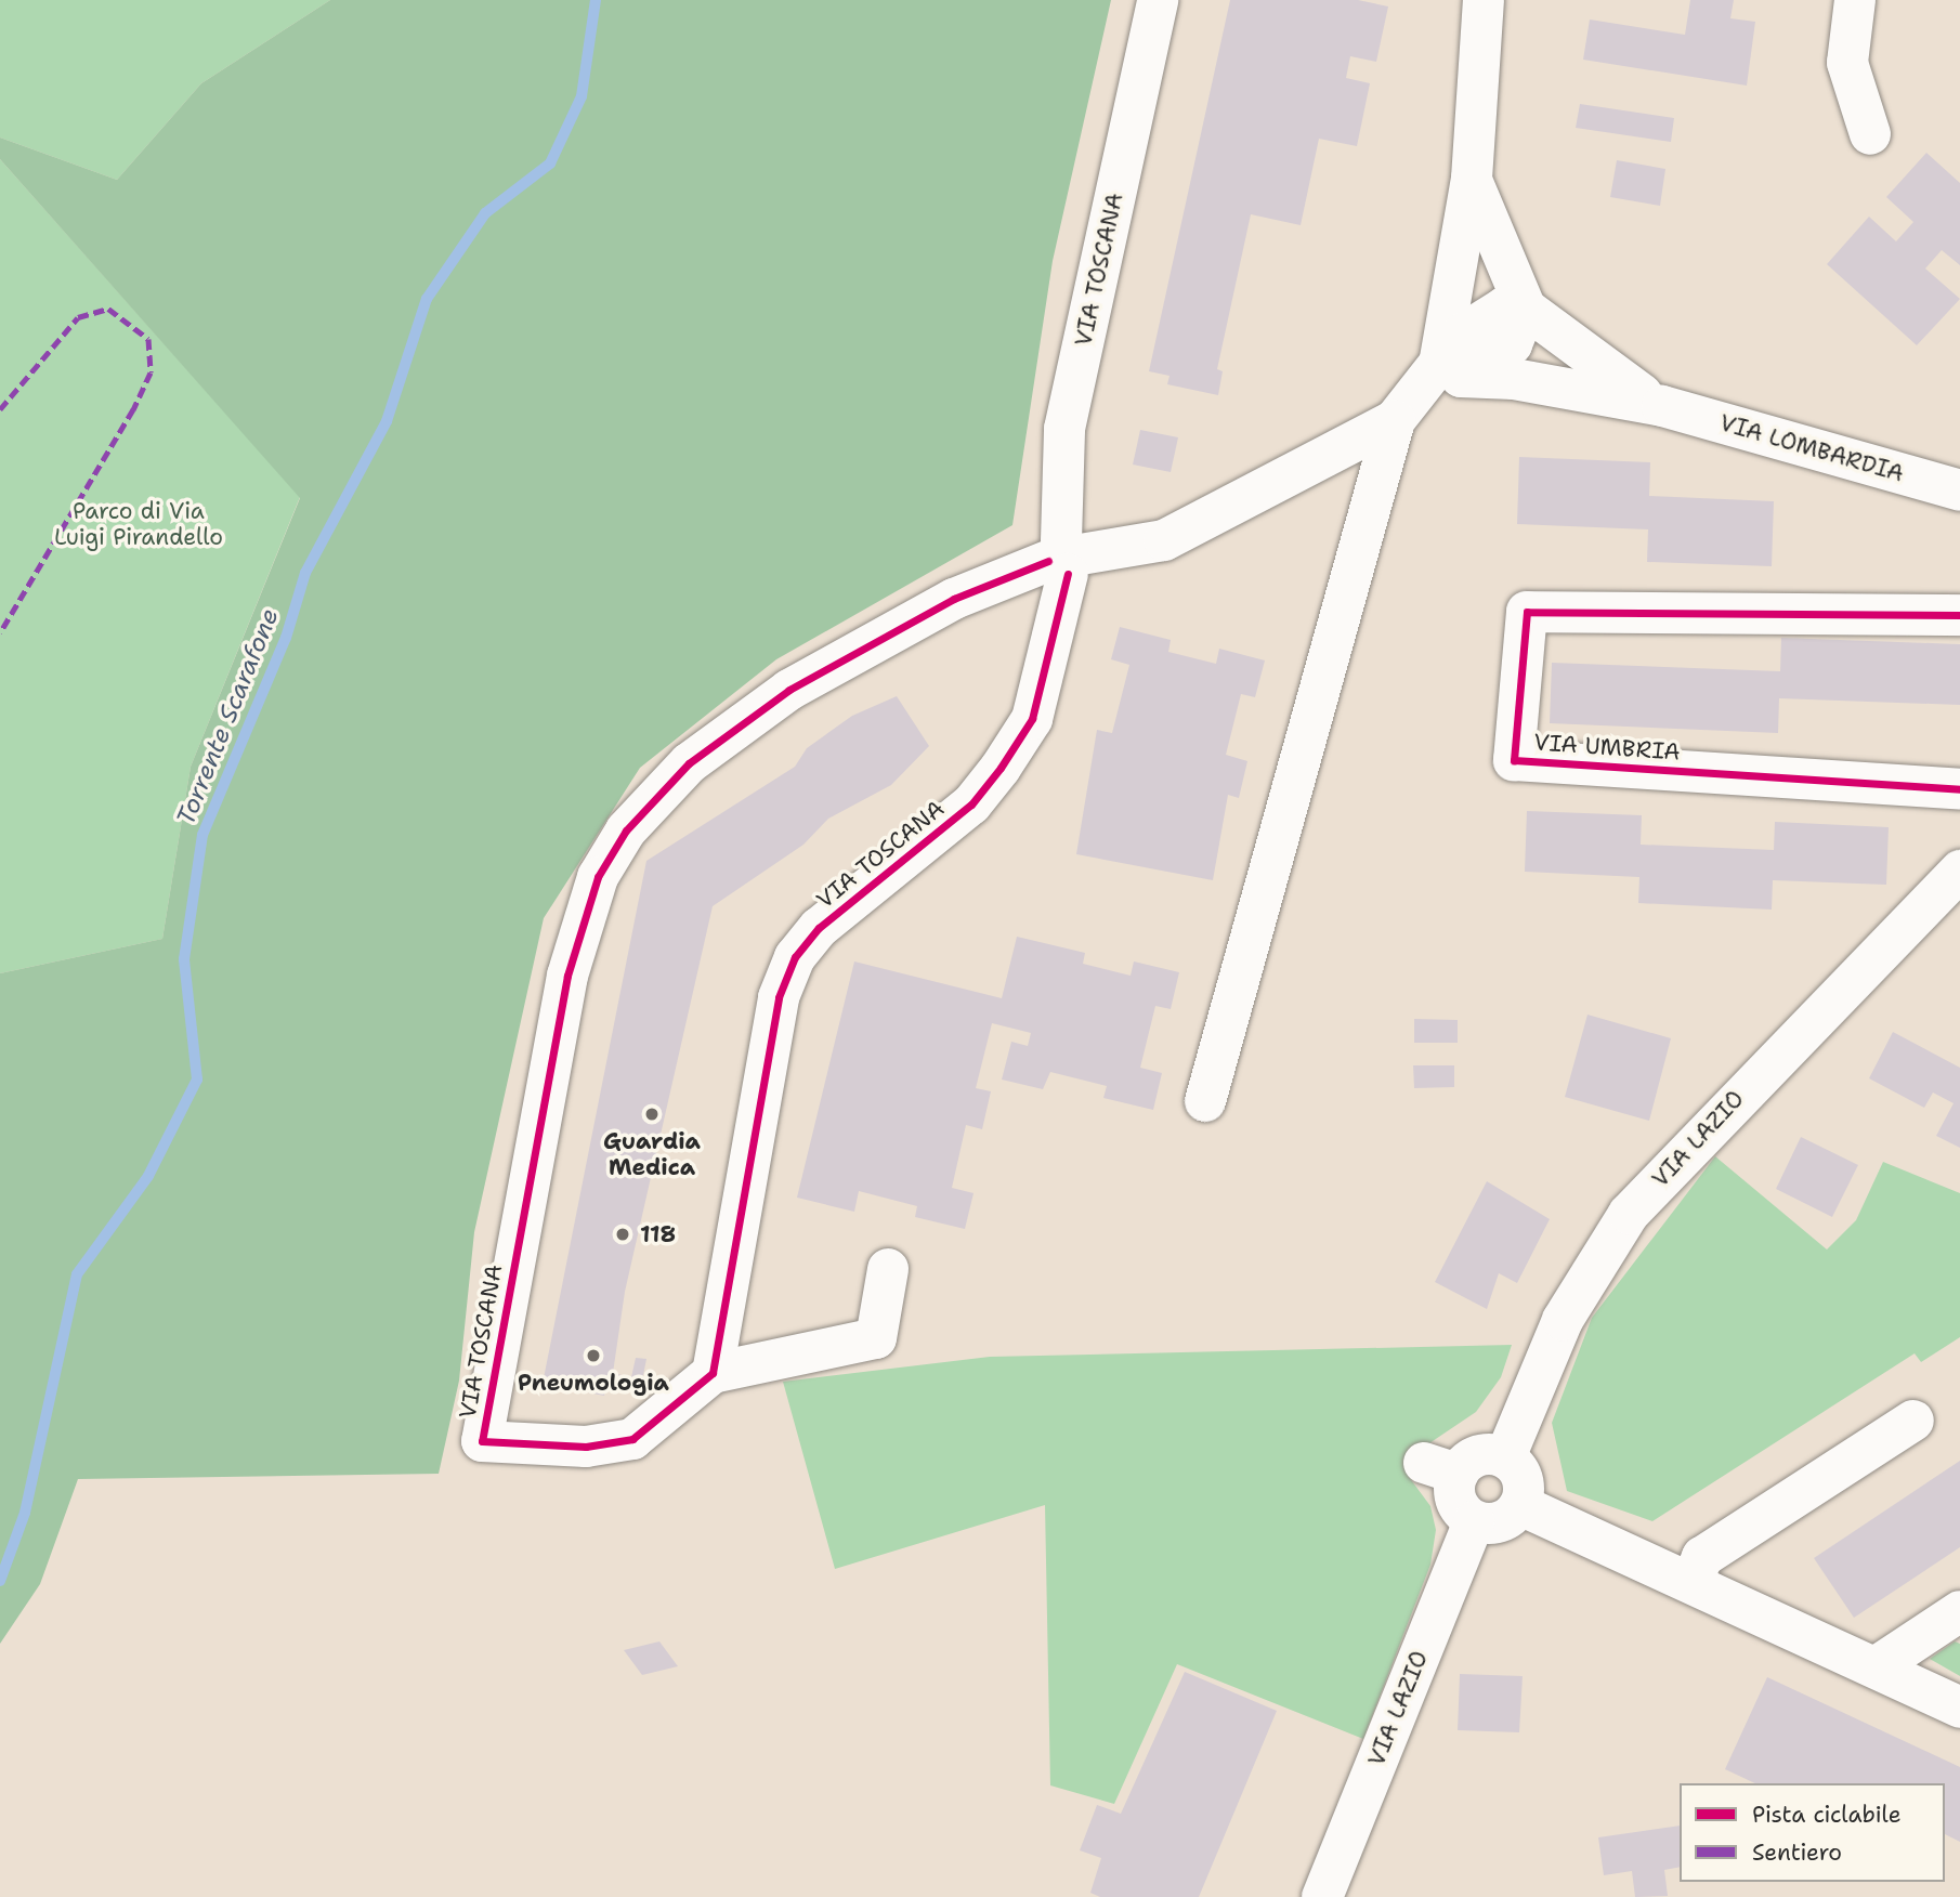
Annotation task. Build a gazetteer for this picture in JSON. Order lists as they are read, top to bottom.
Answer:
{
  "streets": {
    "street": [
      "VIA TOSCANA",
      "VIA LOMBARDIA",
      "VIA UMBRIA",
      "VIA LAZIO"
    ]
  },
  "crossings": [
    ["VIA TOSCANA", "VIA LOMBARDIA"]
  ],
  "water": ["Torrente Scarafone"],
  "parks": ["Parco di Via Luigi Pirandello"],
  "places": ["Guardia Medica", "118", "Pneumologia"],
  "legend": ["Pista ciclabile", "Sentiero"]
}
